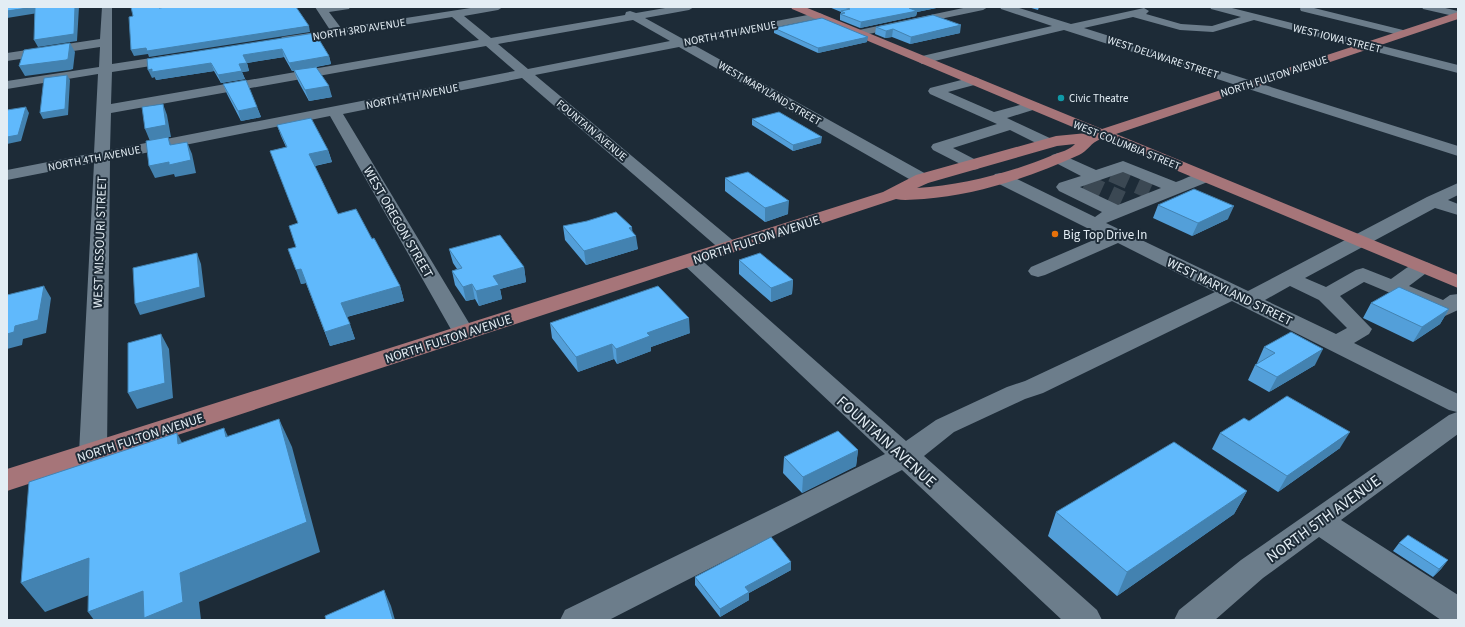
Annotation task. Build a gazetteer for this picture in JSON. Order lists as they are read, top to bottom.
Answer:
{
  "streets": {
    "main road": ["NORTH FULTON AVENUE", "WEST COLUMBIA STREET"],
    "street": [
      "NORTH 3RD AVENUE",
      "NORTH 4TH AVENUE",
      "WEST IOWA STREET",
      "WEST DELAWARE STREET",
      "WEST MARYLAND STREET",
      "FOUNTAIN AVENUE",
      "WEST OREGON STREET",
      "WEST MISSOURI STREET",
      "NORTH 5TH AVENUE"
    ]
  },
  "crossings": [
    ["NORTH 3RD AVENUE", "FOUNTAIN AVENUE"],
    ["NORTH 4TH AVENUE", "WEST MARYLAND STREET"],
    ["NORTH 4TH AVENUE", "FOUNTAIN AVENUE"],
    ["NORTH 4TH AVENUE", "WEST COLUMBIA STREET"],
    ["NORTH 4TH AVENUE", "WEST OREGON STREET"],
    ["NORTH 4TH AVENUE", "WEST MISSOURI STREET"],
    ["WEST IOWA STREET", "NORTH FULTON AVENUE"],
    ["WEST DELAWARE STREET", "NORTH FULTON AVENUE"],
    ["NORTH FULTON AVENUE", "WEST MARYLAND STREET"],
    ["NORTH FULTON AVENUE", "FOUNTAIN AVENUE"],
    ["NORTH FULTON AVENUE", "WEST COLUMBIA STREET"],
    ["NORTH FULTON AVENUE", "WEST OREGON STREET"],
    ["NORTH FULTON AVENUE", "WEST MISSOURI STREET"]
  ],
  "places": ["Civic Theatre", "Big Top Drive In"]
}
